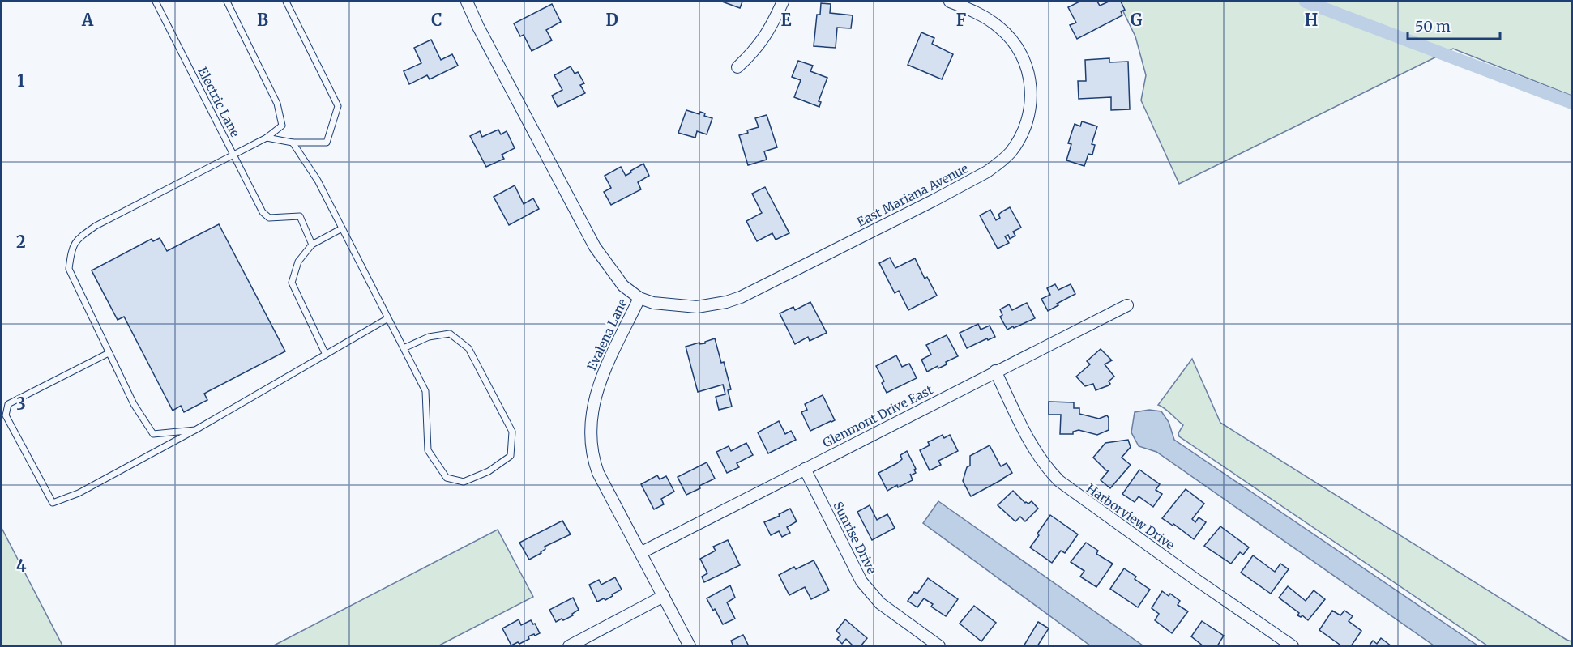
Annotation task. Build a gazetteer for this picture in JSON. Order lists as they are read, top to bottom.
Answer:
{
  "streets": {
    "street": [
      "East Mariana Avenue",
      "Evalena Lane",
      "Glenmont Drive East",
      "Harborview Drive",
      "Sunrise Drive"
    ],
    "lane": ["Electric Lane"]
  },
  "crossings": [
    ["East Mariana Avenue", "Evalena Lane"],
    ["Evalena Lane", "Glenmont Drive East"],
    ["Glenmont Drive East", "Harborview Drive"],
    ["Glenmont Drive East", "Sunrise Drive"]
  ],
  "scale_bar": "50 m",
  "grid": {
    "columns": [
      "A",
      "B",
      "C",
      "D",
      "E",
      "F",
      "G",
      "H"
    ],
    "rows": [
      "1",
      "2",
      "3",
      "4"
    ]
  }
}
